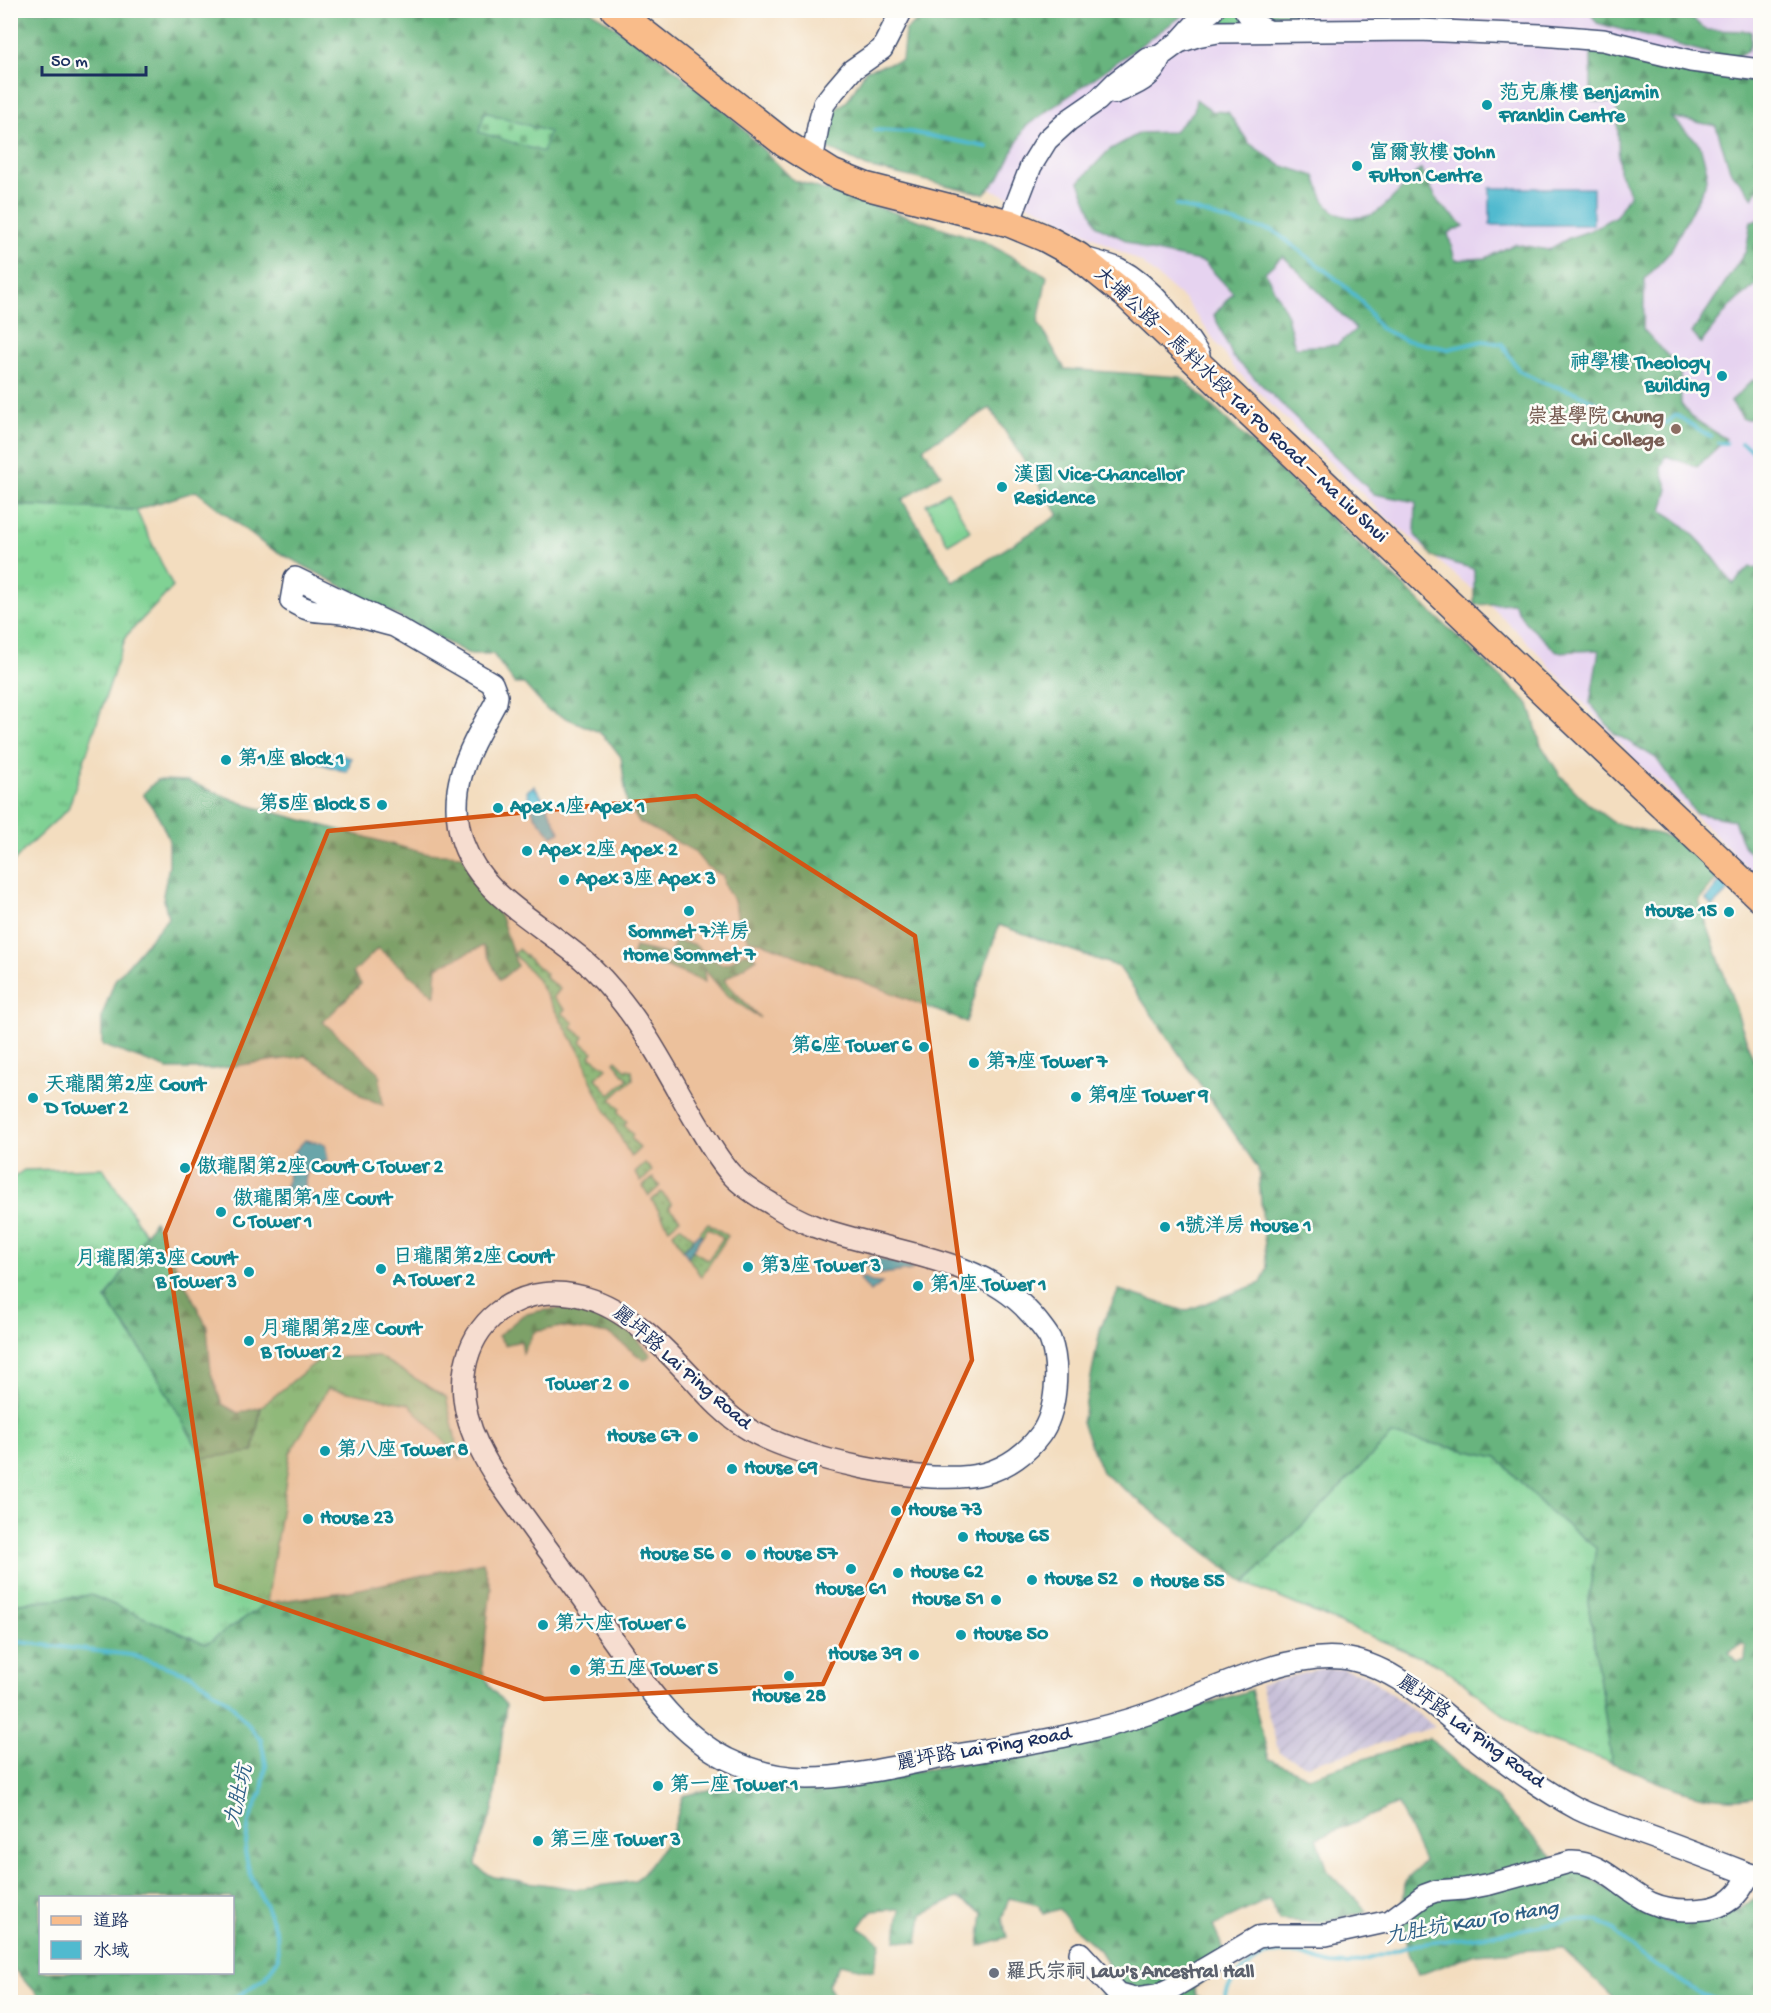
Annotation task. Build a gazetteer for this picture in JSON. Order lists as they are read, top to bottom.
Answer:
{
  "streets": {
    "main road": ["大埔公路－馬料水段 Tai Po Road – Ma Liu Shui"],
    "street": ["麗坪路 Lai Ping Road"]
  },
  "water": ["九肚坑", "九肚坑 Kau To Hang"],
  "places": [
    "范克廉樓 Benjamin Franklin Centre",
    "富爾敦樓 John Fulton Centre",
    "神學樓 Theology Building",
    "崇基學院 Chung Chi College",
    "漢園 Vice-Chancellor Residence",
    "第1座 Block 1",
    "第5座 Block 5",
    "Apex 1座 Apex 1",
    "Apex 2座 Apex 2",
    "Apex 3座 Apex 3",
    "Sommet 7洋房 Home Sommet 7",
    "House 15",
    "第6座 Tower 6",
    "第7座 Tower 7",
    "第9座 Tower 9",
    "天瓏閣第2座 Court D Tower 2",
    "傲瓏閣第2座 Court C Tower 2",
    "傲瓏閣第1座 Court C Tower 1",
    "1號洋房 House 1",
    "第3座 Tower 3",
    "日瓏閣第2座 Court A Tower 2",
    "月瓏閣第3座 Court B Tower 3",
    "第1座 Tower 1",
    "月瓏閣第2座 Court B Tower 2",
    "Tower 2",
    "House 67",
    "第八座 Tower 8",
    "House 69",
    "House 73",
    "House 23",
    "House 65",
    "House 56",
    "House 57",
    "House 61",
    "House 62",
    "House 52",
    "House 55",
    "House 51",
    "第六座 Tower 6",
    "House 50",
    "House 39",
    "第五座 Tower 5",
    "House 28",
    "第一座 Tower 1",
    "第三座 Tower 3",
    "羅氏宗祠 Law's Ancestral Hall"
  ],
  "legend": ["道路", "水域"],
  "scale_bar": "50 m"
}
